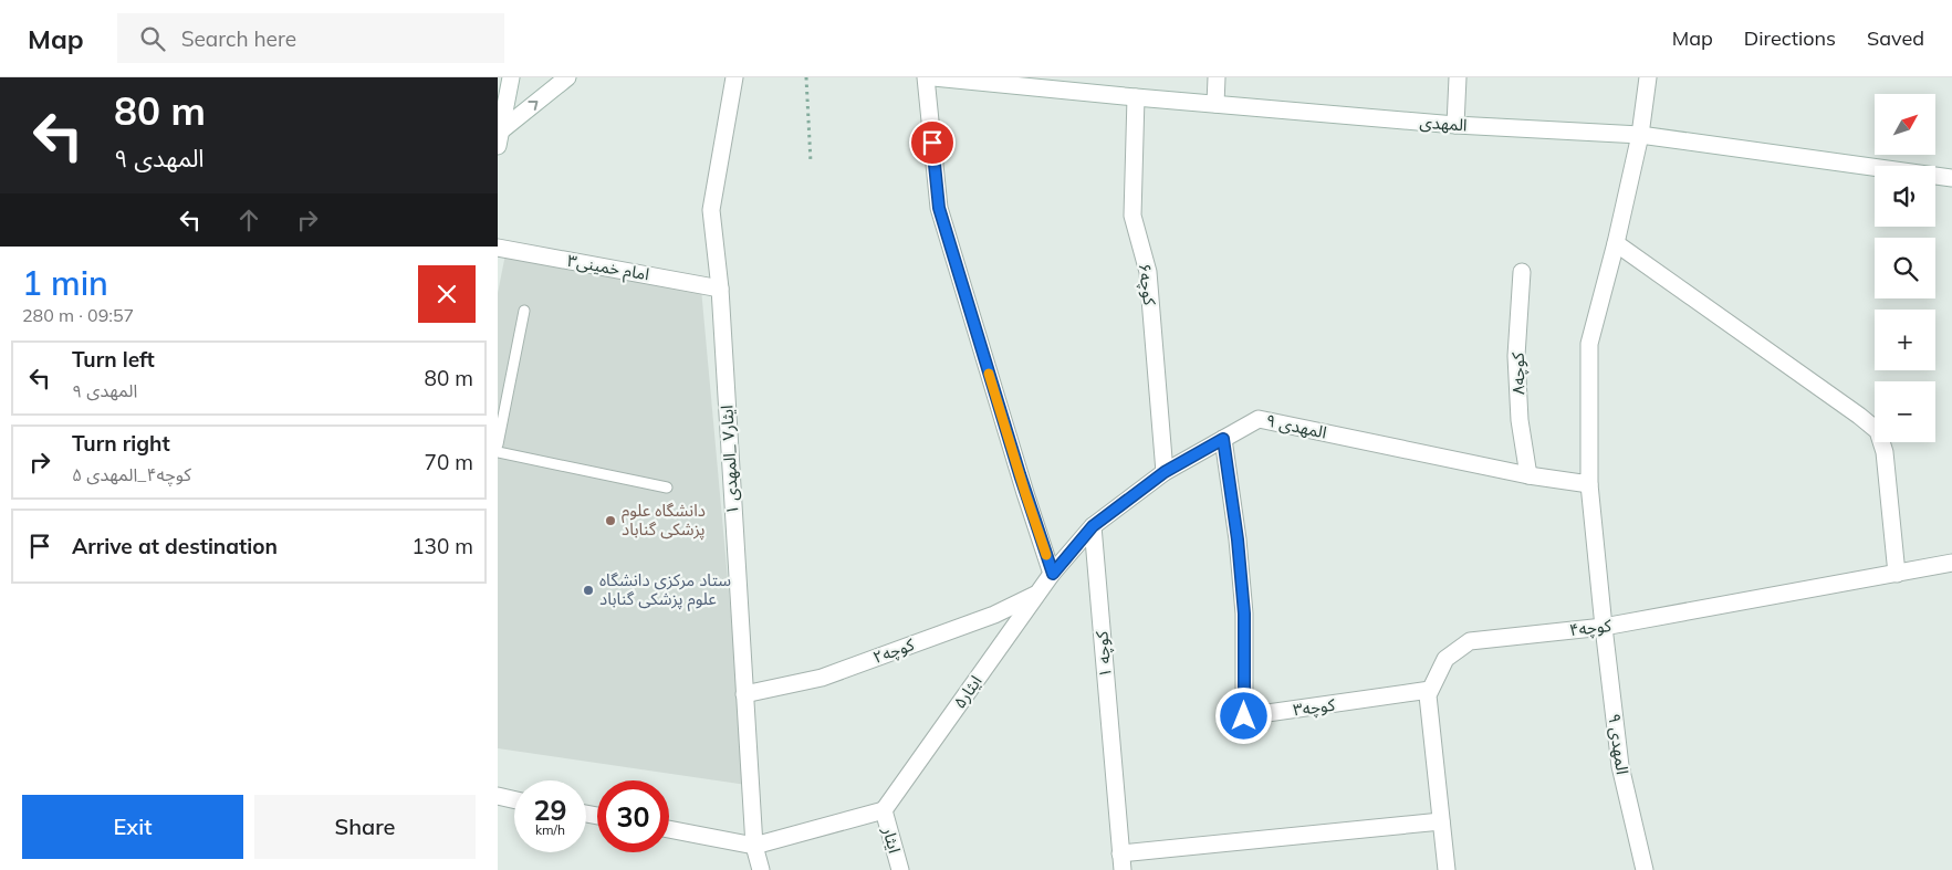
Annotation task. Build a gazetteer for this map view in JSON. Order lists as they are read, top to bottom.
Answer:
{
  "streets": {
    "street": [
      "المهدی",
      "امام خمینی۳",
      "کوچه۶",
      "کوچه۸",
      "المهدی ۹",
      "ایثار۷ _المهدی ۱",
      "کوچه۴",
      "کوچه۲",
      "کوچه ۱",
      "ایثار۵",
      "کوچه۳",
      "ایثار"
    ]
  },
  "crossings": [
    ["المهدی", "کوچه۶"],
    ["المهدی", "المهدی ۹"],
    ["امام خمینی۳", "ایثار۷ _المهدی ۱"],
    ["کوچه۶", "المهدی ۹"],
    ["کوچه۸", "المهدی ۹"],
    ["المهدی ۹", "کوچه۴"],
    ["المهدی ۹", "کوچه ۱"],
    ["المهدی ۹", "ایثار۵"],
    ["المهدی ۹", "کوچه۳"],
    ["ایثار۷ _المهدی ۱", "کوچه۲"],
    ["کوچه۴", "کوچه۳"],
    ["کوچه۲", "ایثار۵"],
    ["ایثار۵", "ایثار"]
  ],
  "places": ["دانشگاه علوم پزشکی گناباد", "ستاد مرکزی دانشگاه علوم پزشکی گناباد"],
  "north": "top right",
  "page": {
    "header": "Map",
    "search": "Search here",
    "nav": ["Map", "Directions", "Saved"],
    "turn": ["80 m", "المهدی ۹"],
    "map_buttons": ["+", "−"],
    "heading": ["1 min", "280 m · 09:57"],
    "list": [
      {
        "name": "Turn left",
        "note": "المهدی ۹",
        "value": "80 m"
      },
      {
        "name": "Turn right",
        "note": "کوچه۴_المهدی ۵",
        "value": "70 m"
      },
      {
        "name": "Arrive at destination",
        "value": "130 m"
      }
    ],
    "speed": "29 km/h",
    "limit": "30",
    "buttons": ["Exit", "Share"]
  }
}
